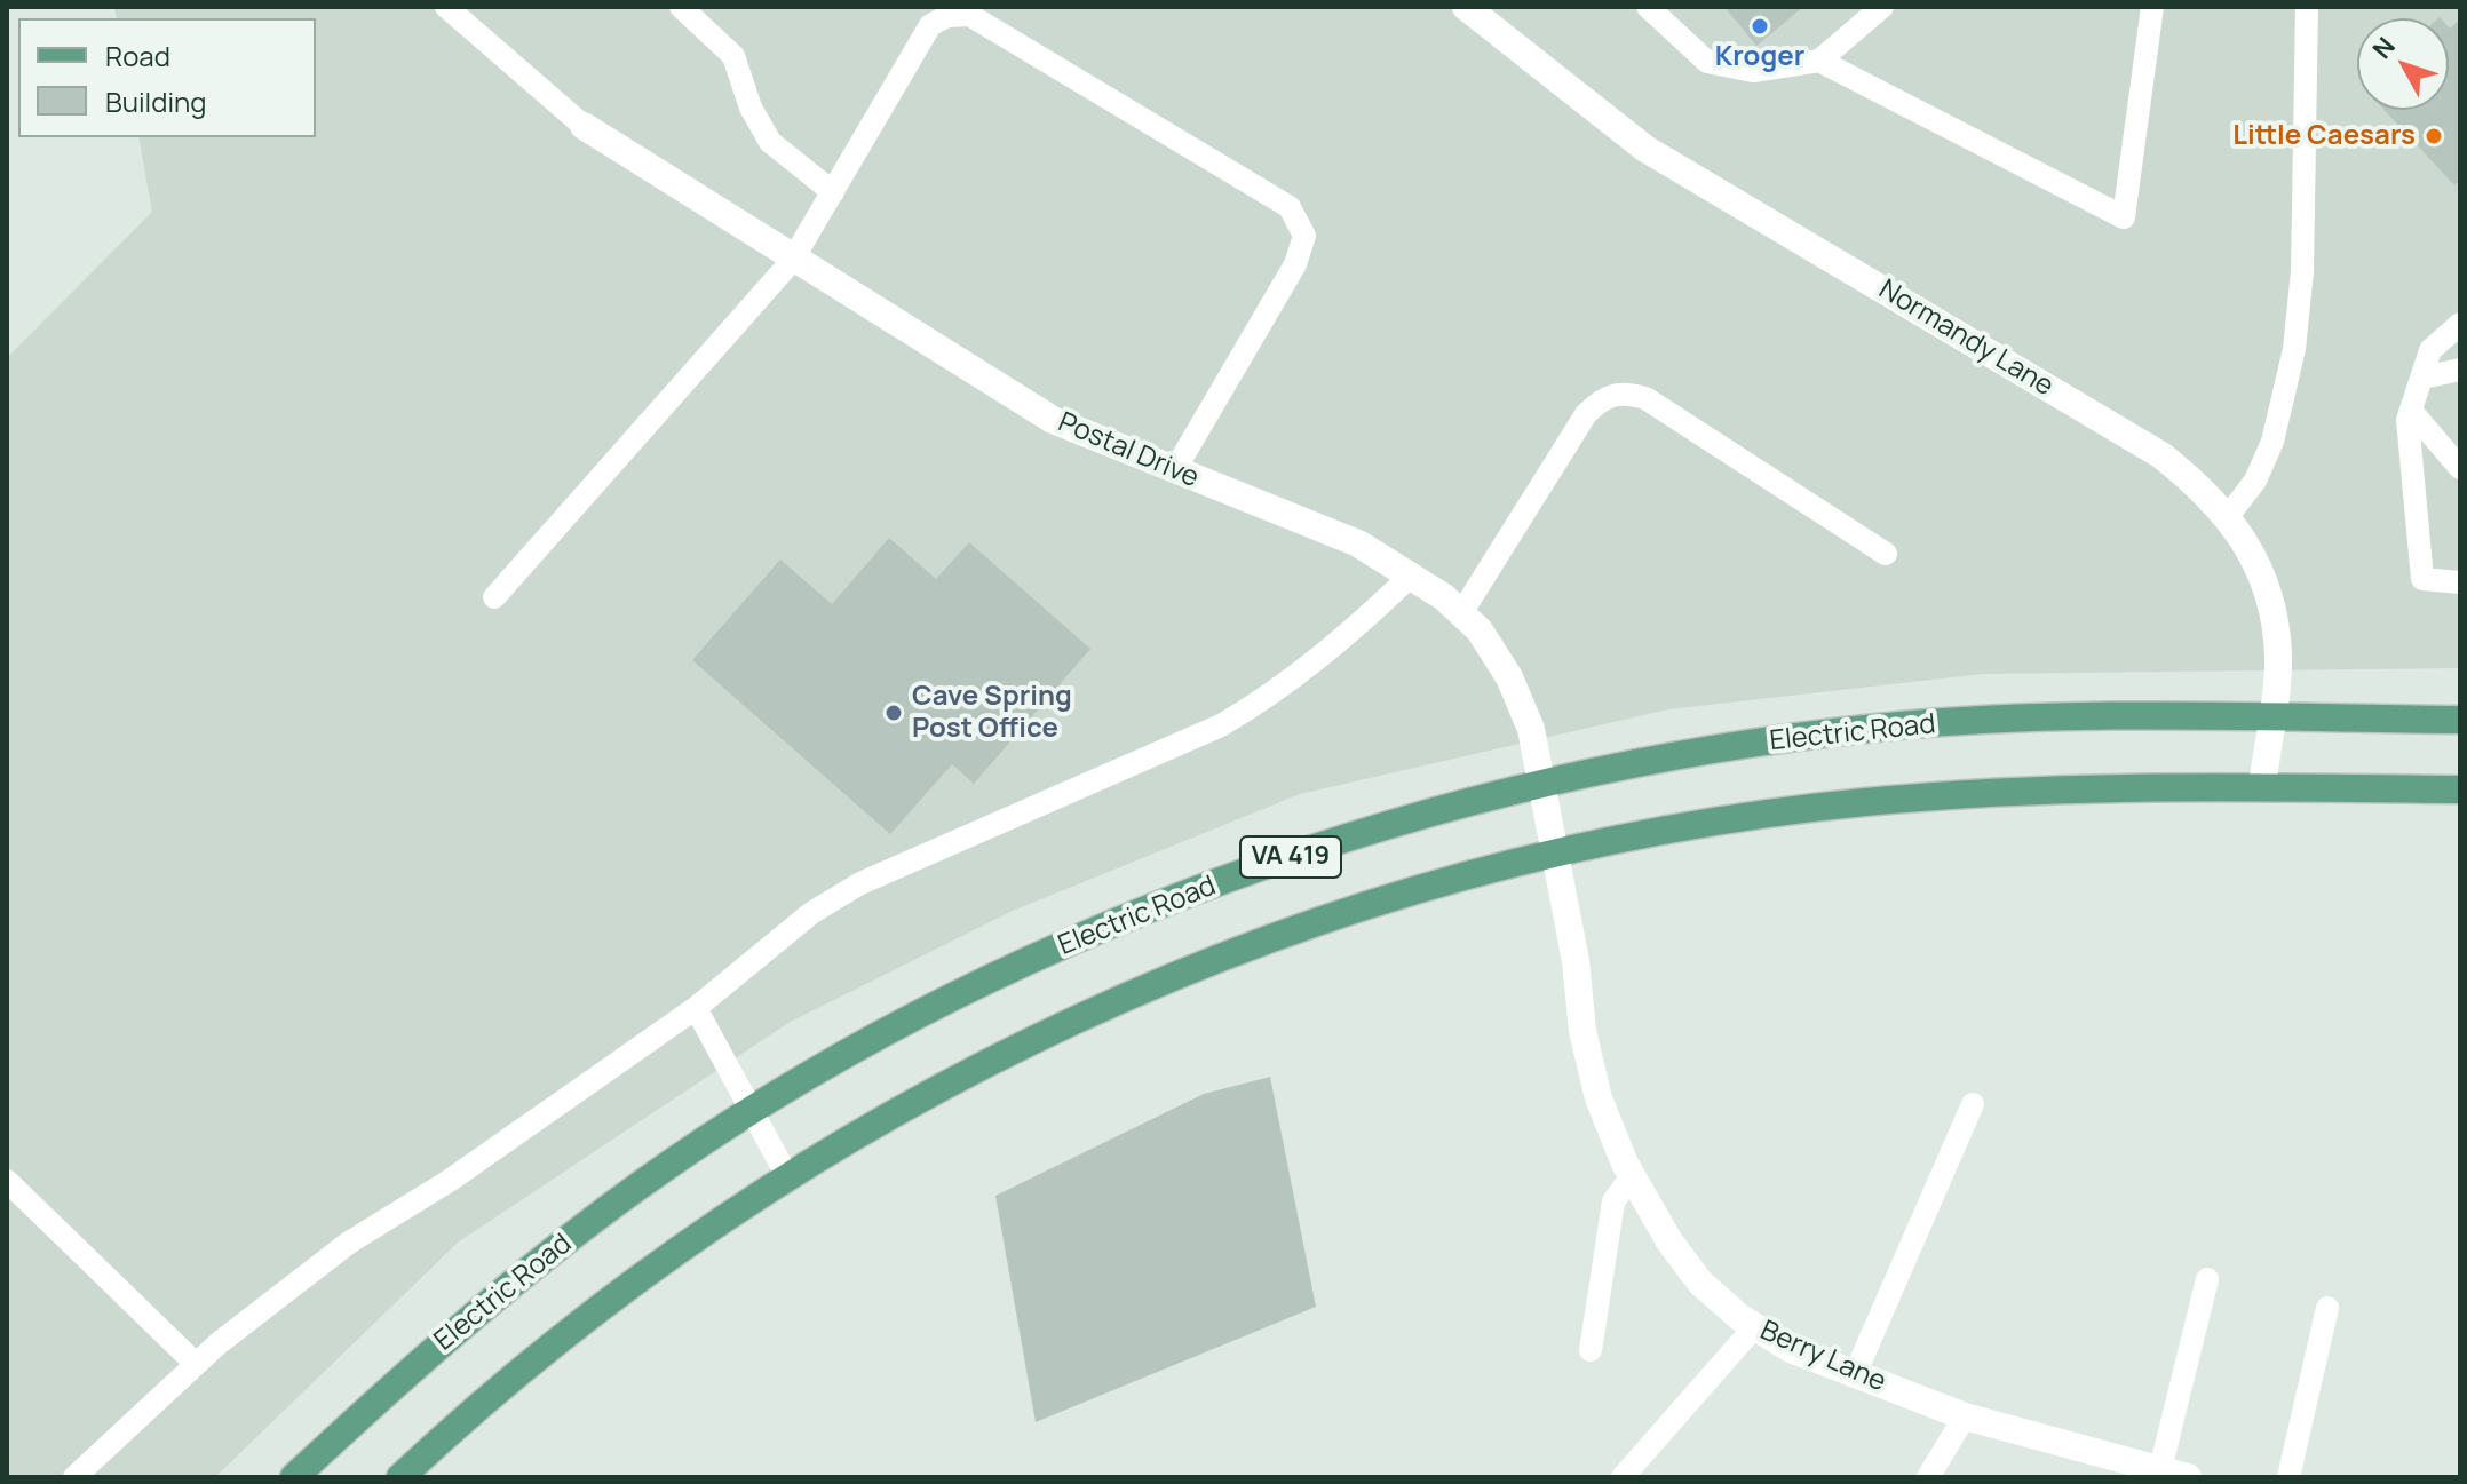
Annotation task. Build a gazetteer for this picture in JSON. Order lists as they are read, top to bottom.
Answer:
{
  "streets": {
    "main road": ["Electric Road", "VA 419"],
    "street": ["Normandy Lane", "Postal Drive", "Berry Lane"]
  },
  "crossings": [
    ["Normandy Lane", "Electric Road"],
    ["Normandy Lane", "VA 419"],
    ["Postal Drive", "Electric Road"],
    ["Postal Drive", "VA 419"],
    ["Postal Drive", "Berry Lane"],
    ["VA 419", "Berry Lane"]
  ],
  "places": ["Kroger", "Little Caesars", "Cave Spring Post Office"],
  "legend": ["Road", "Building"],
  "north": "top left"
}
